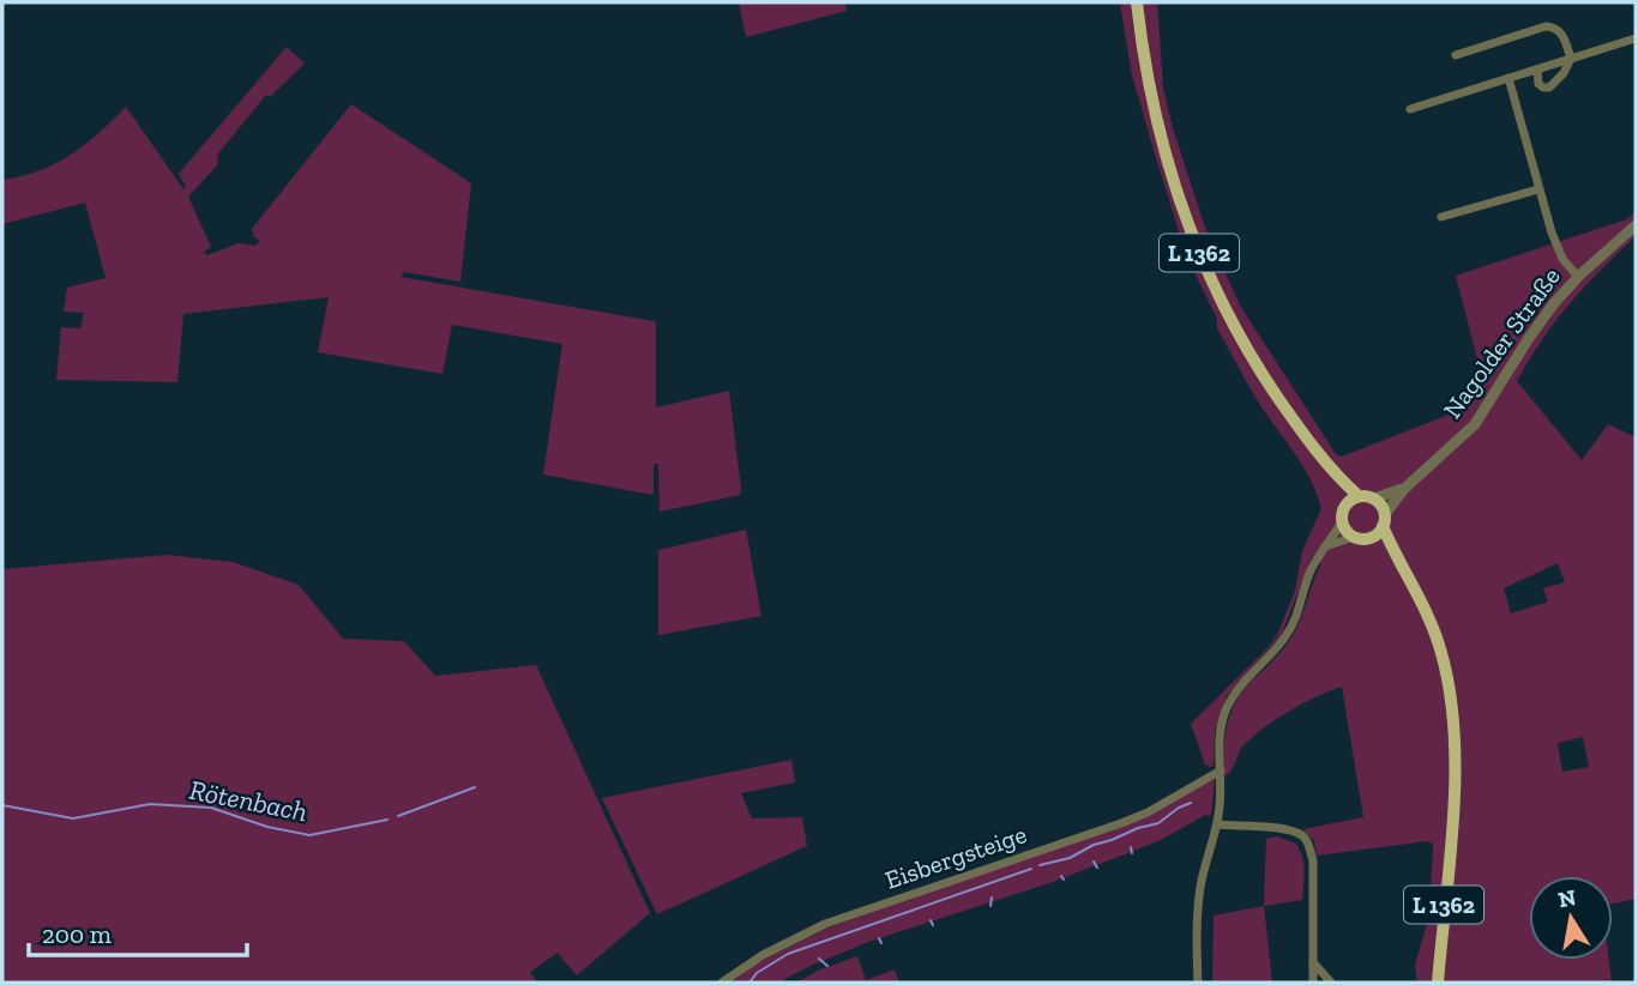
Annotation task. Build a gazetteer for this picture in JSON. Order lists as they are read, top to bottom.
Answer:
{
  "streets": {
    "main road": ["L 1362"],
    "street": ["Nagolder Straße", "Eisbergsteige"]
  },
  "crossings": [
    ["L 1362", "Nagolder Straße"]
  ],
  "water": ["Rötenbach"],
  "scale_bar": "200 m",
  "north": "top"
}
